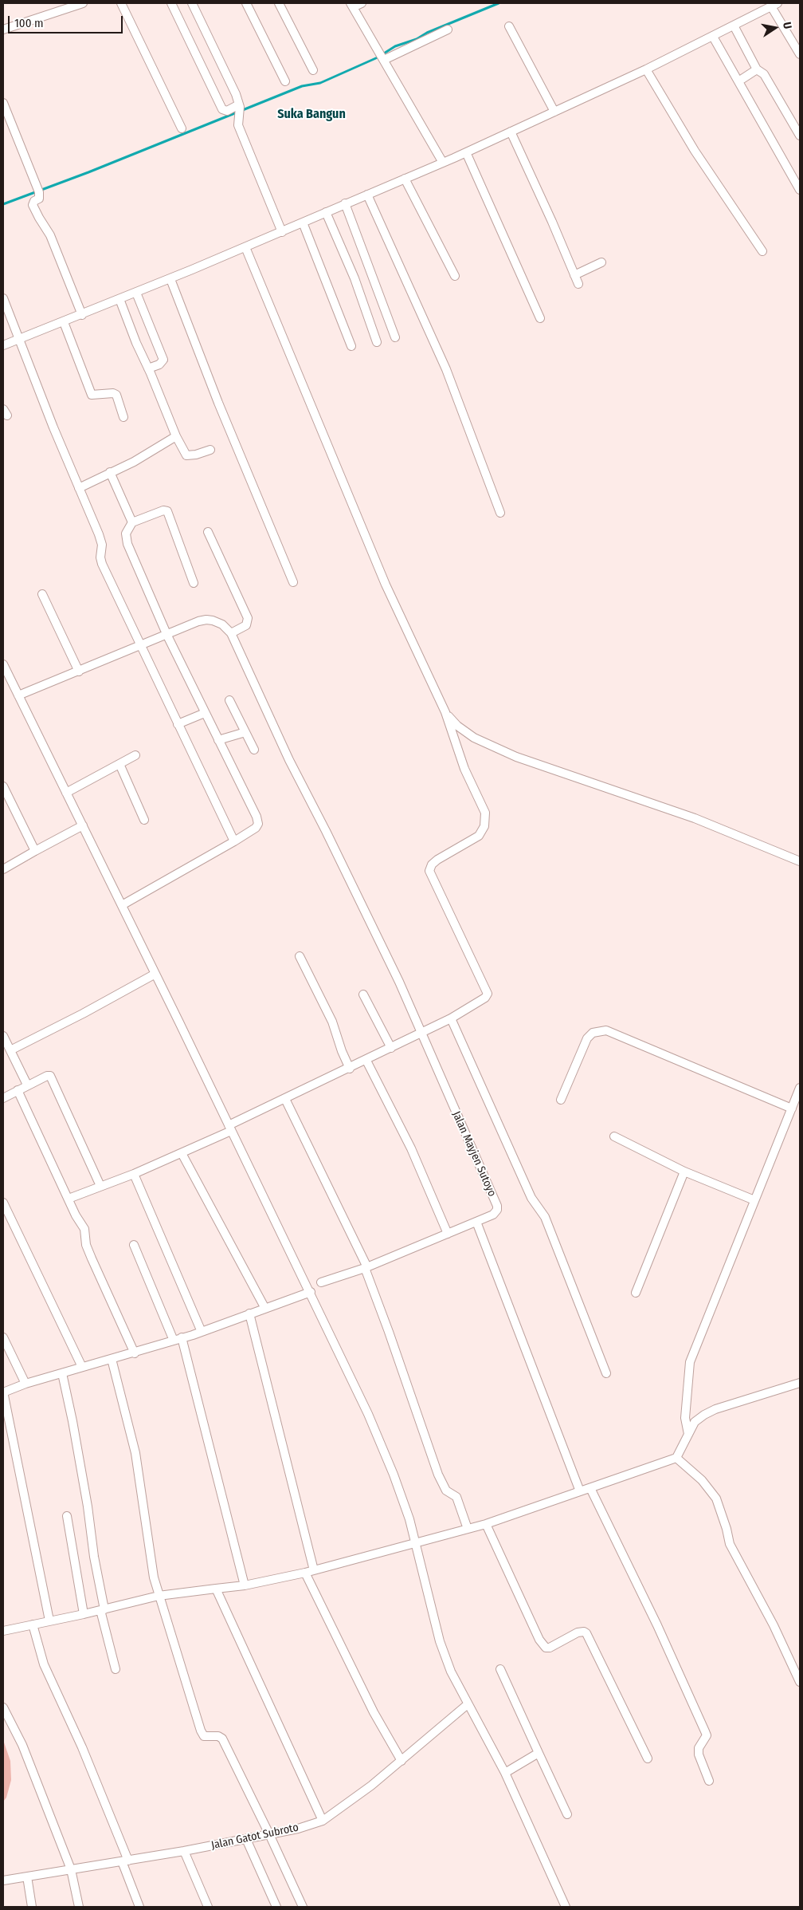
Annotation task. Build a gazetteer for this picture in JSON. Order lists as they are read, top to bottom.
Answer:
{
  "streets": {
    "street": ["Jalan Mayjen Sutoyo", "Jalan Gatot Subroto"]
  },
  "districts": ["Suka Bangun"],
  "scale_bar": "100 m",
  "north": "right"
}
